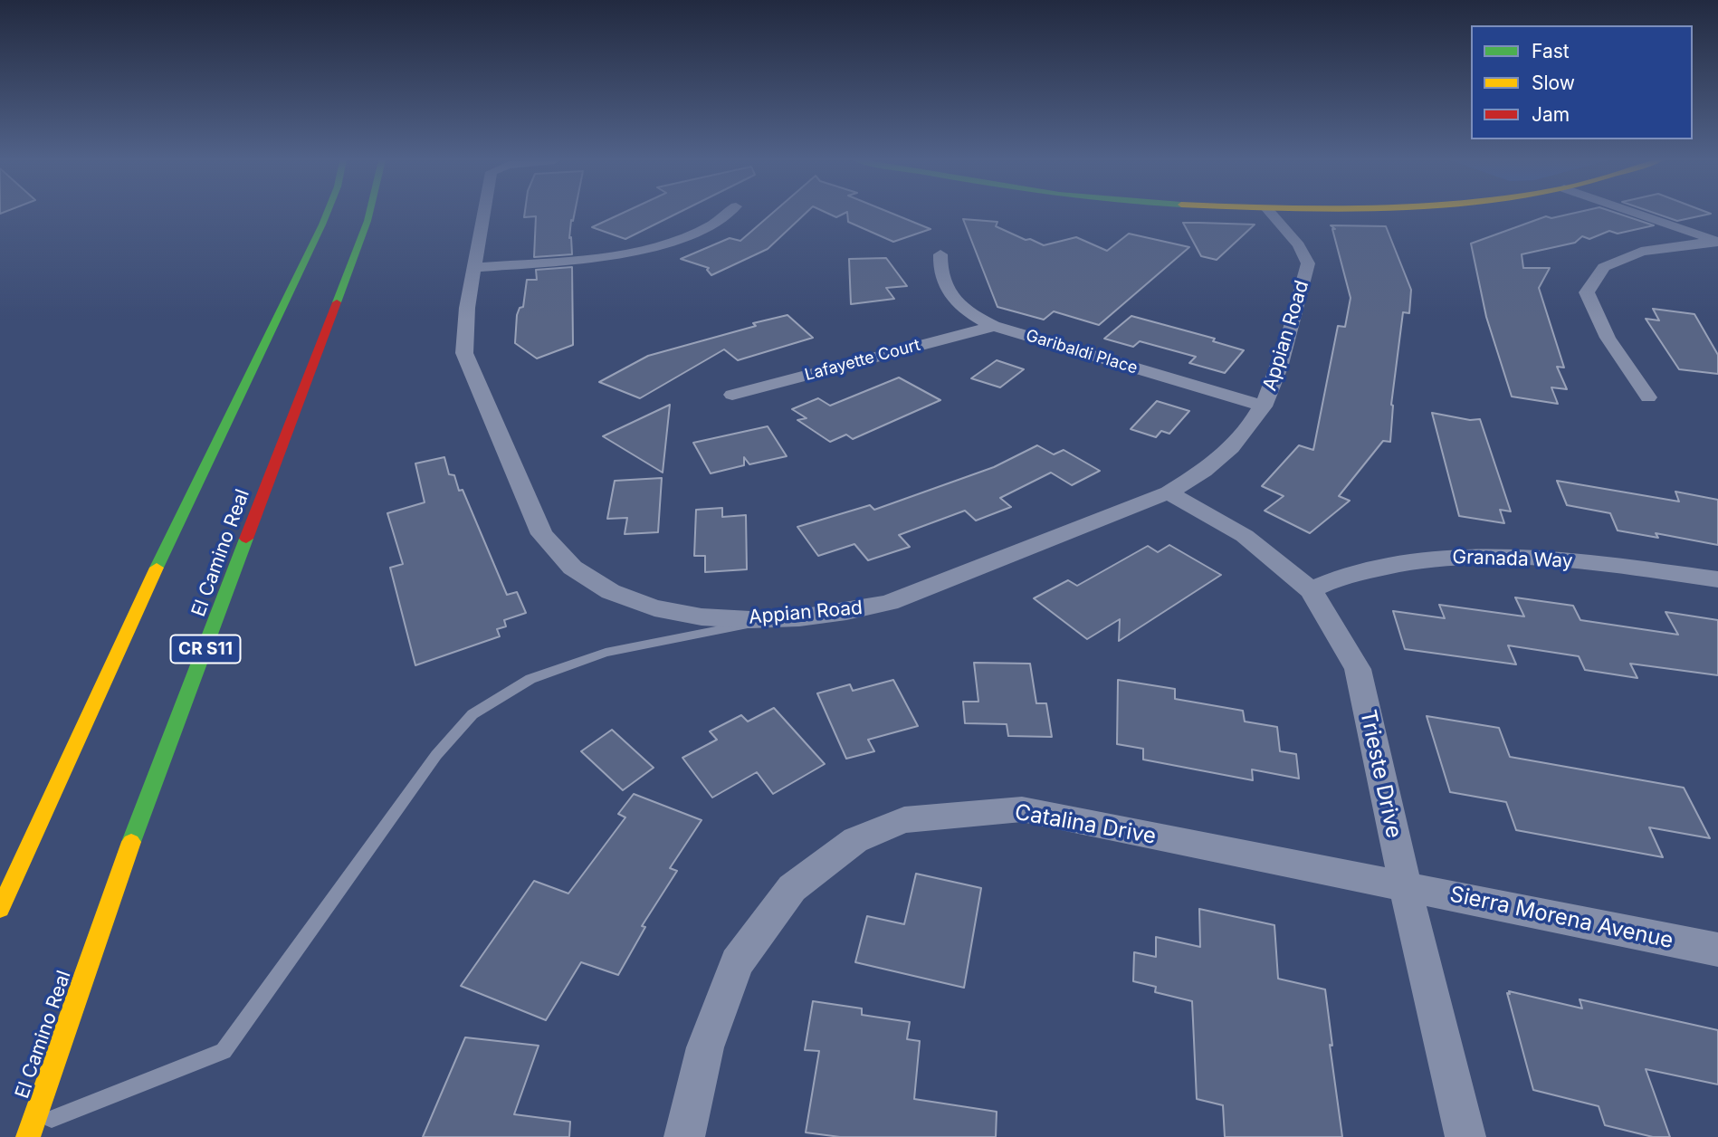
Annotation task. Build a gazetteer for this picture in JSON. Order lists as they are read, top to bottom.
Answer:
{
  "streets": {
    "main road": ["El Camino Real", "CR S11"],
    "street": [
      "Appian Road",
      "Garibaldi Place",
      "Lafayette Court",
      "Granada Way",
      "Trieste Drive",
      "Catalina Drive",
      "Sierra Morena Avenue"
    ]
  },
  "crossings": [
    ["Appian Road", "Garibaldi Place"],
    ["Appian Road", "Trieste Drive"],
    ["Garibaldi Place", "Lafayette Court"],
    ["Granada Way", "Trieste Drive"],
    ["Trieste Drive", "Catalina Drive"],
    ["Trieste Drive", "Sierra Morena Avenue"],
    ["Catalina Drive", "Sierra Morena Avenue"]
  ],
  "legend": ["Fast", "Slow", "Jam"]
}
